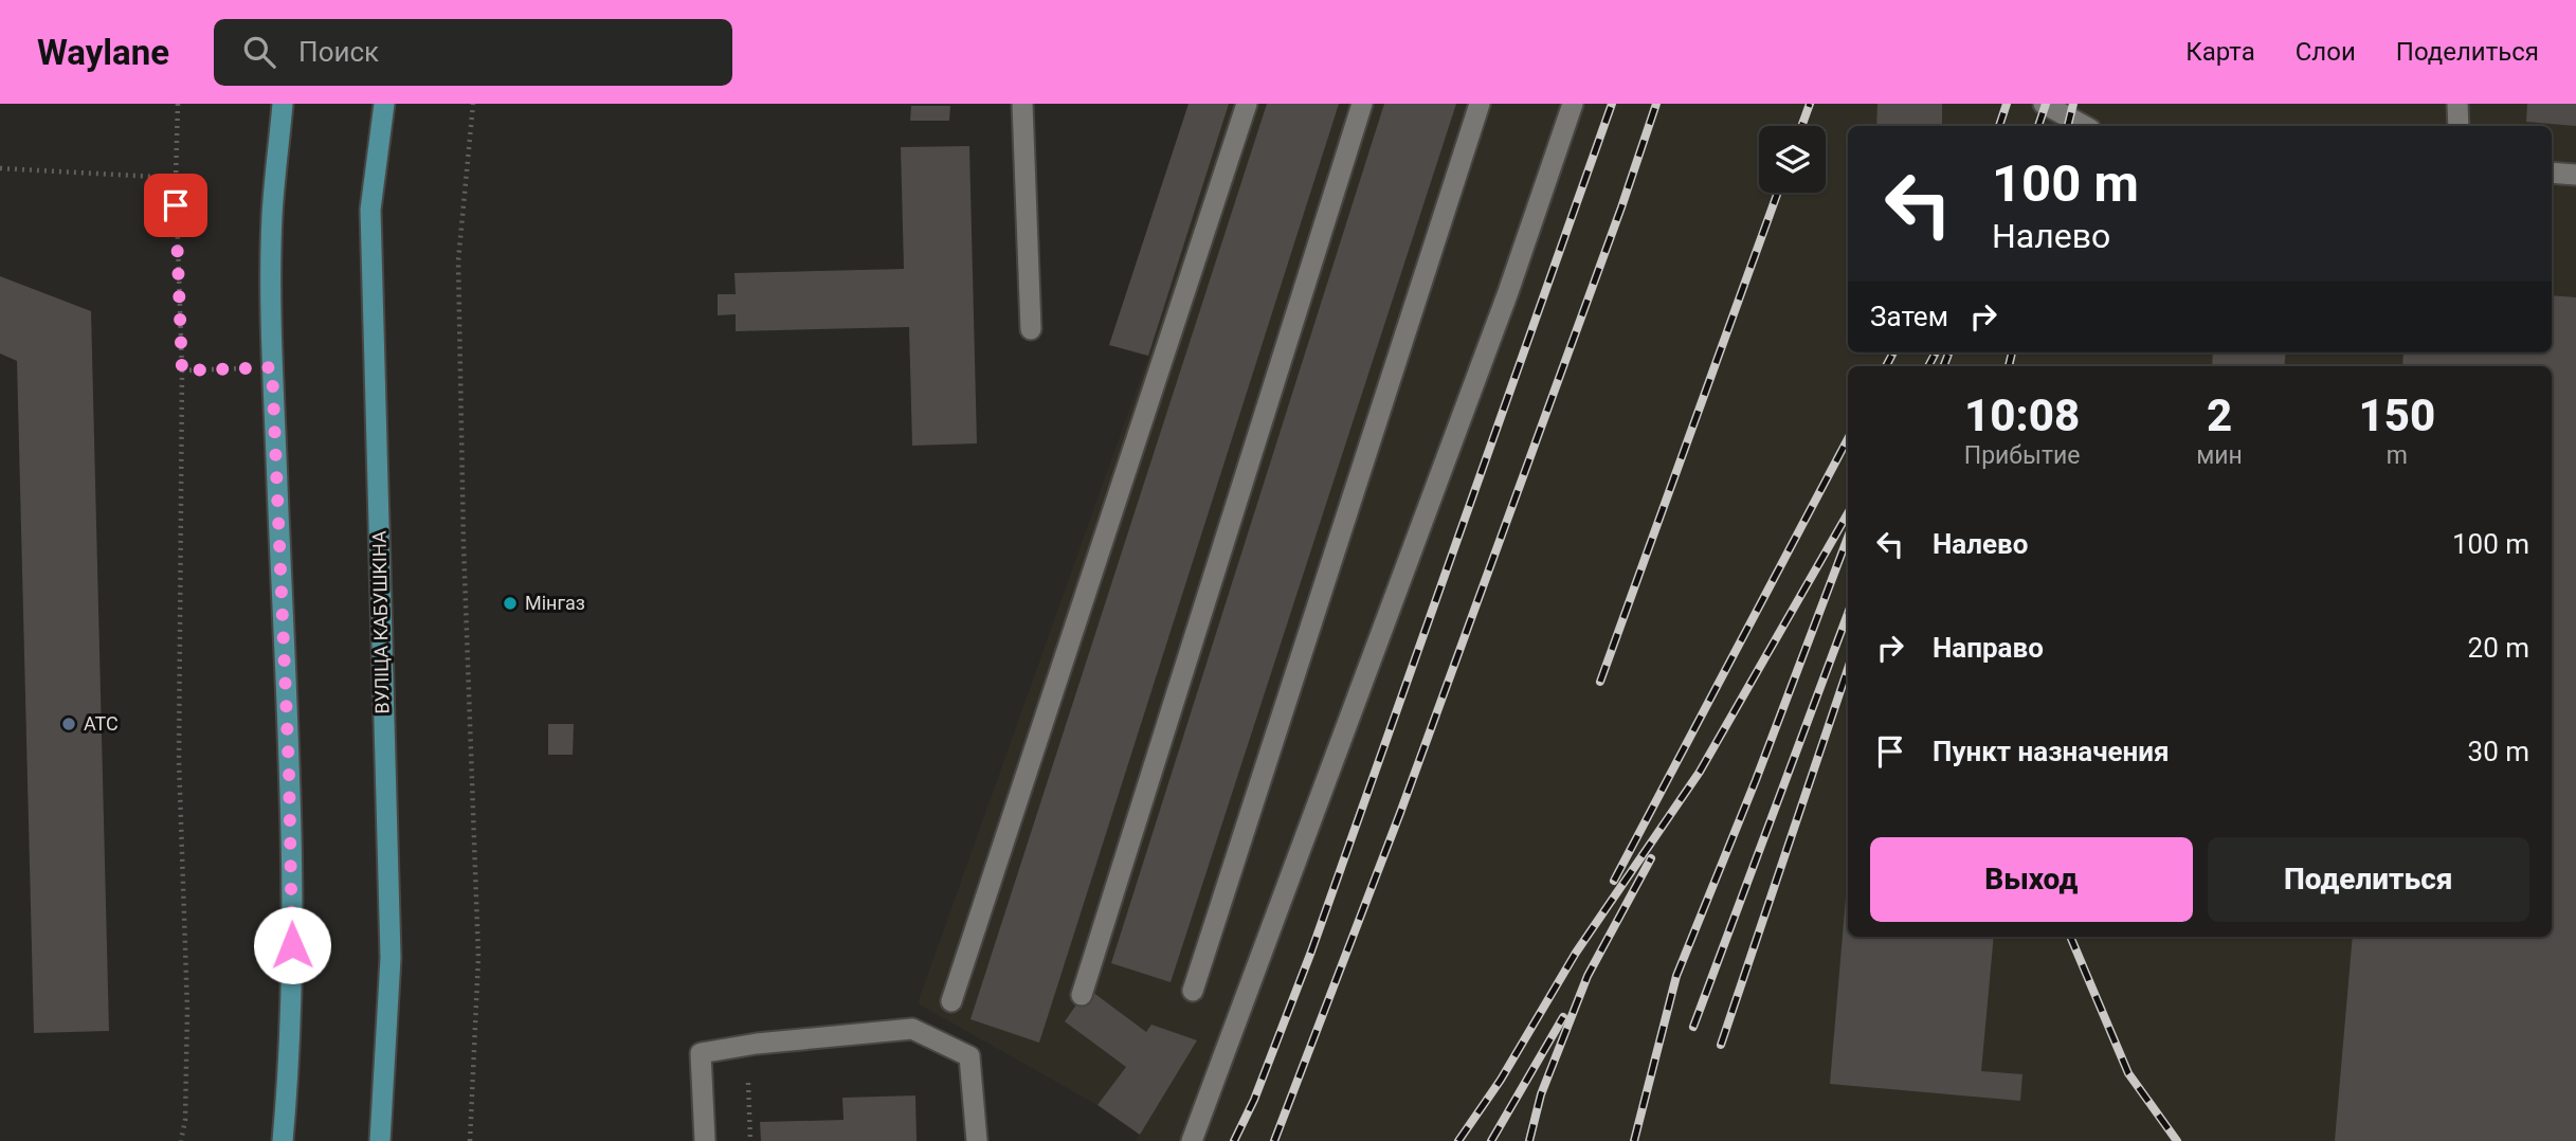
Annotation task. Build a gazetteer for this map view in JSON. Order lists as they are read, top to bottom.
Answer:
{
  "streets": {
    "main road": ["ВУЛІЦА КАБУШКІНА"]
  },
  "places": ["Мінгаз", "АТС"],
  "page": {
    "header": "Waylane",
    "search": "Поиск",
    "nav": ["Карта", "Слои", "Поделиться"],
    "turn": ["100 m", "Налево"],
    "then": "Затем",
    "eta": [
      "10:08",
      "Прибытие",
      "2",
      "мин",
      "150",
      "m"
    ],
    "list": [
      {
        "name": "Налево",
        "value": "100 m"
      },
      {
        "name": "Направо",
        "value": "20 m"
      },
      {
        "name": "Пункт назначения",
        "value": "30 m"
      }
    ],
    "buttons": ["Выход", "Поделиться"]
  }
}
